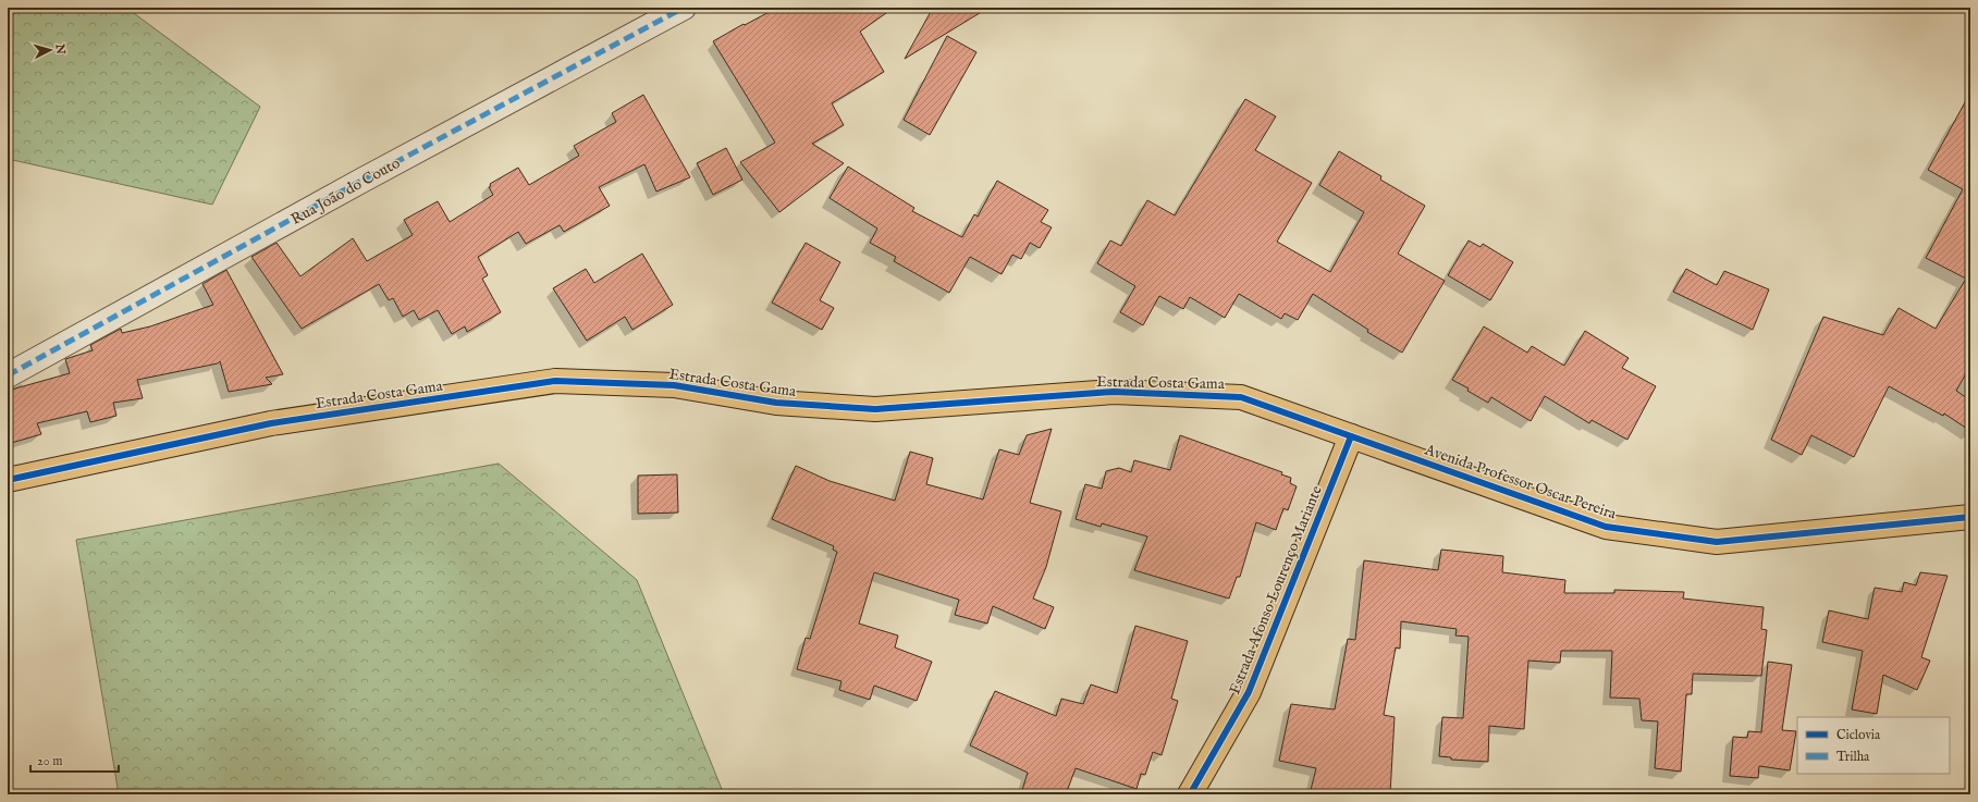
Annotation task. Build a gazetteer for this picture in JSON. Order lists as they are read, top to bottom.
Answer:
{
  "streets": {
    "main road": ["Estrada Costa Gama", "Avenida Professor Oscar Pereira", "Estrada Afonso Lourenço Mariante"],
    "street": ["Rua João do Couto"]
  },
  "crossings": [
    ["Estrada Costa Gama", "Avenida Professor Oscar Pereira"],
    ["Estrada Costa Gama", "Estrada Afonso Lourenço Mariante"],
    ["Avenida Professor Oscar Pereira", "Estrada Afonso Lourenço Mariante"]
  ],
  "legend": ["Ciclovia", "Trilha"],
  "scale_bar": "20 m",
  "north": "right"
}
